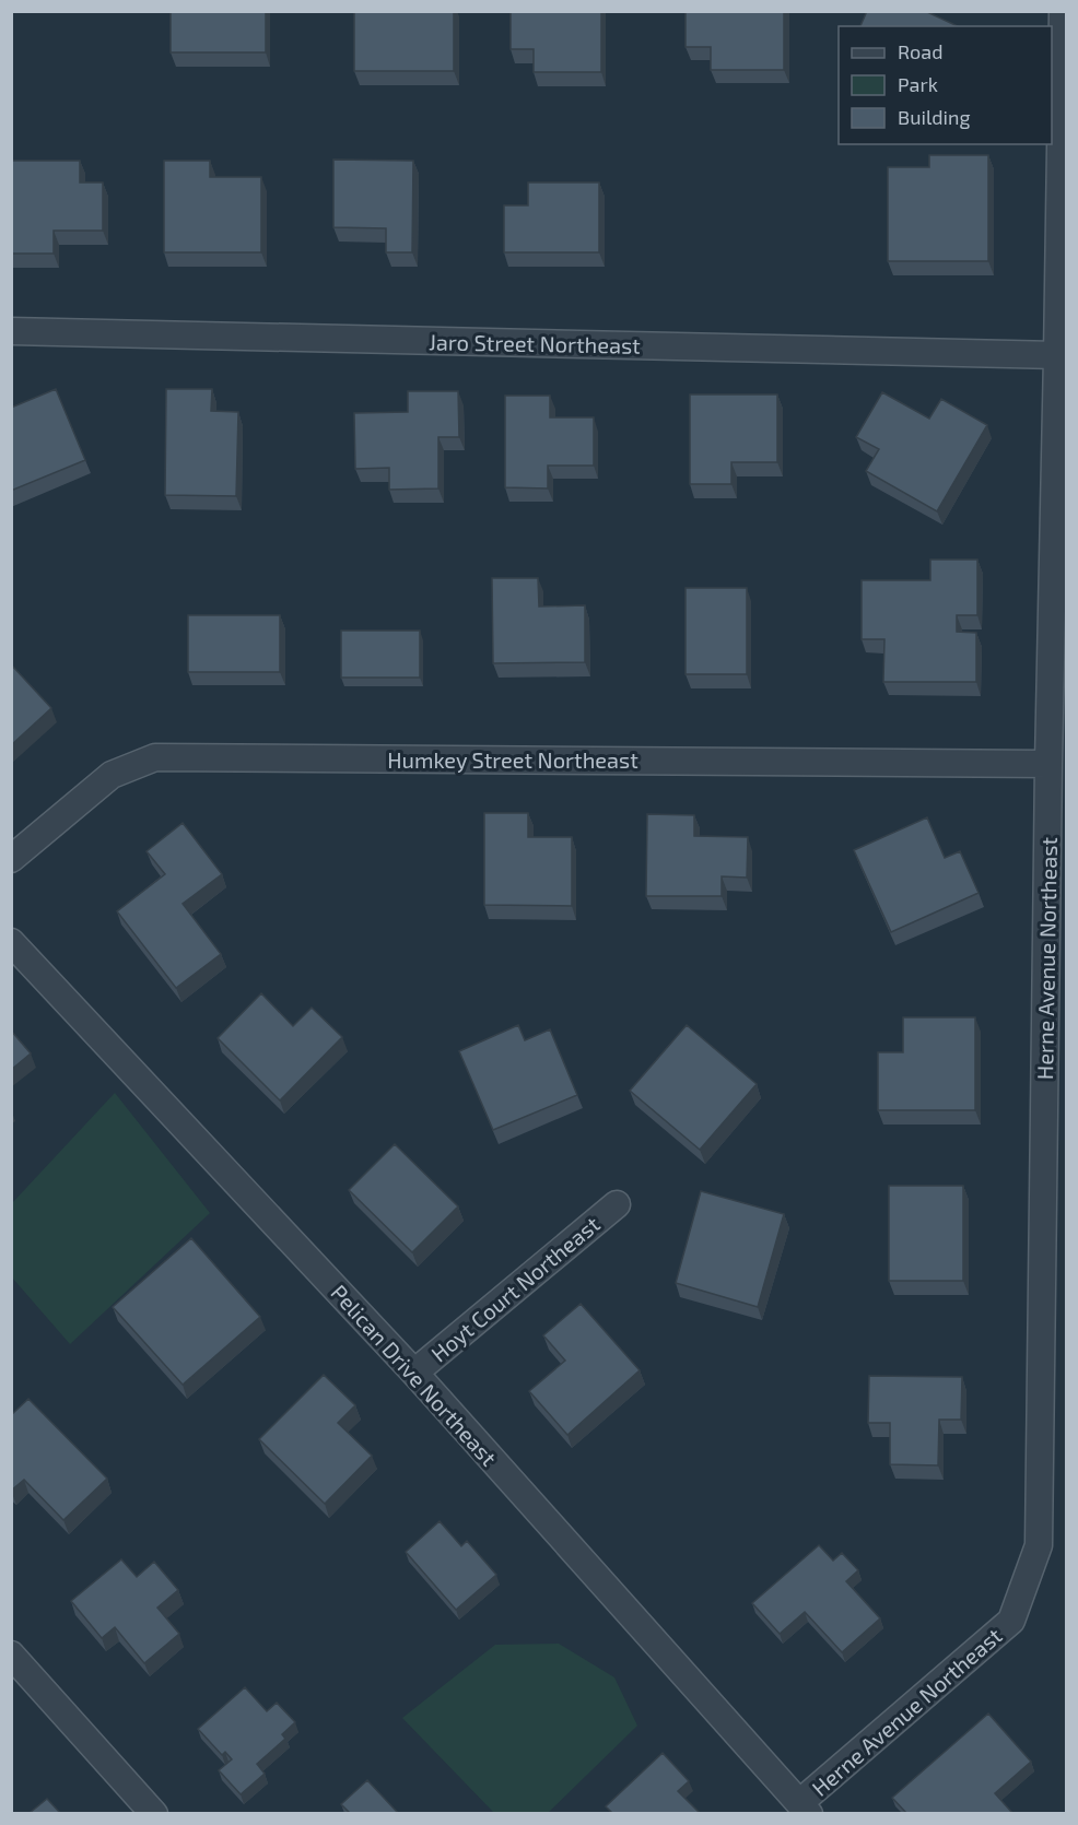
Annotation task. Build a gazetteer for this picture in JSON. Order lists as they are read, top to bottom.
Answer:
{
  "streets": {
    "street": [
      "Jaro Street Northeast",
      "Humkey Street Northeast",
      "Herne Avenue Northeast",
      "Hoyt Court Northeast",
      "Pelican Drive Northeast"
    ]
  },
  "crossings": [
    ["Jaro Street Northeast", "Herne Avenue Northeast"],
    ["Humkey Street Northeast", "Herne Avenue Northeast"],
    ["Herne Avenue Northeast", "Pelican Drive Northeast"],
    ["Hoyt Court Northeast", "Pelican Drive Northeast"]
  ],
  "legend": ["Road", "Park", "Building"]
}
